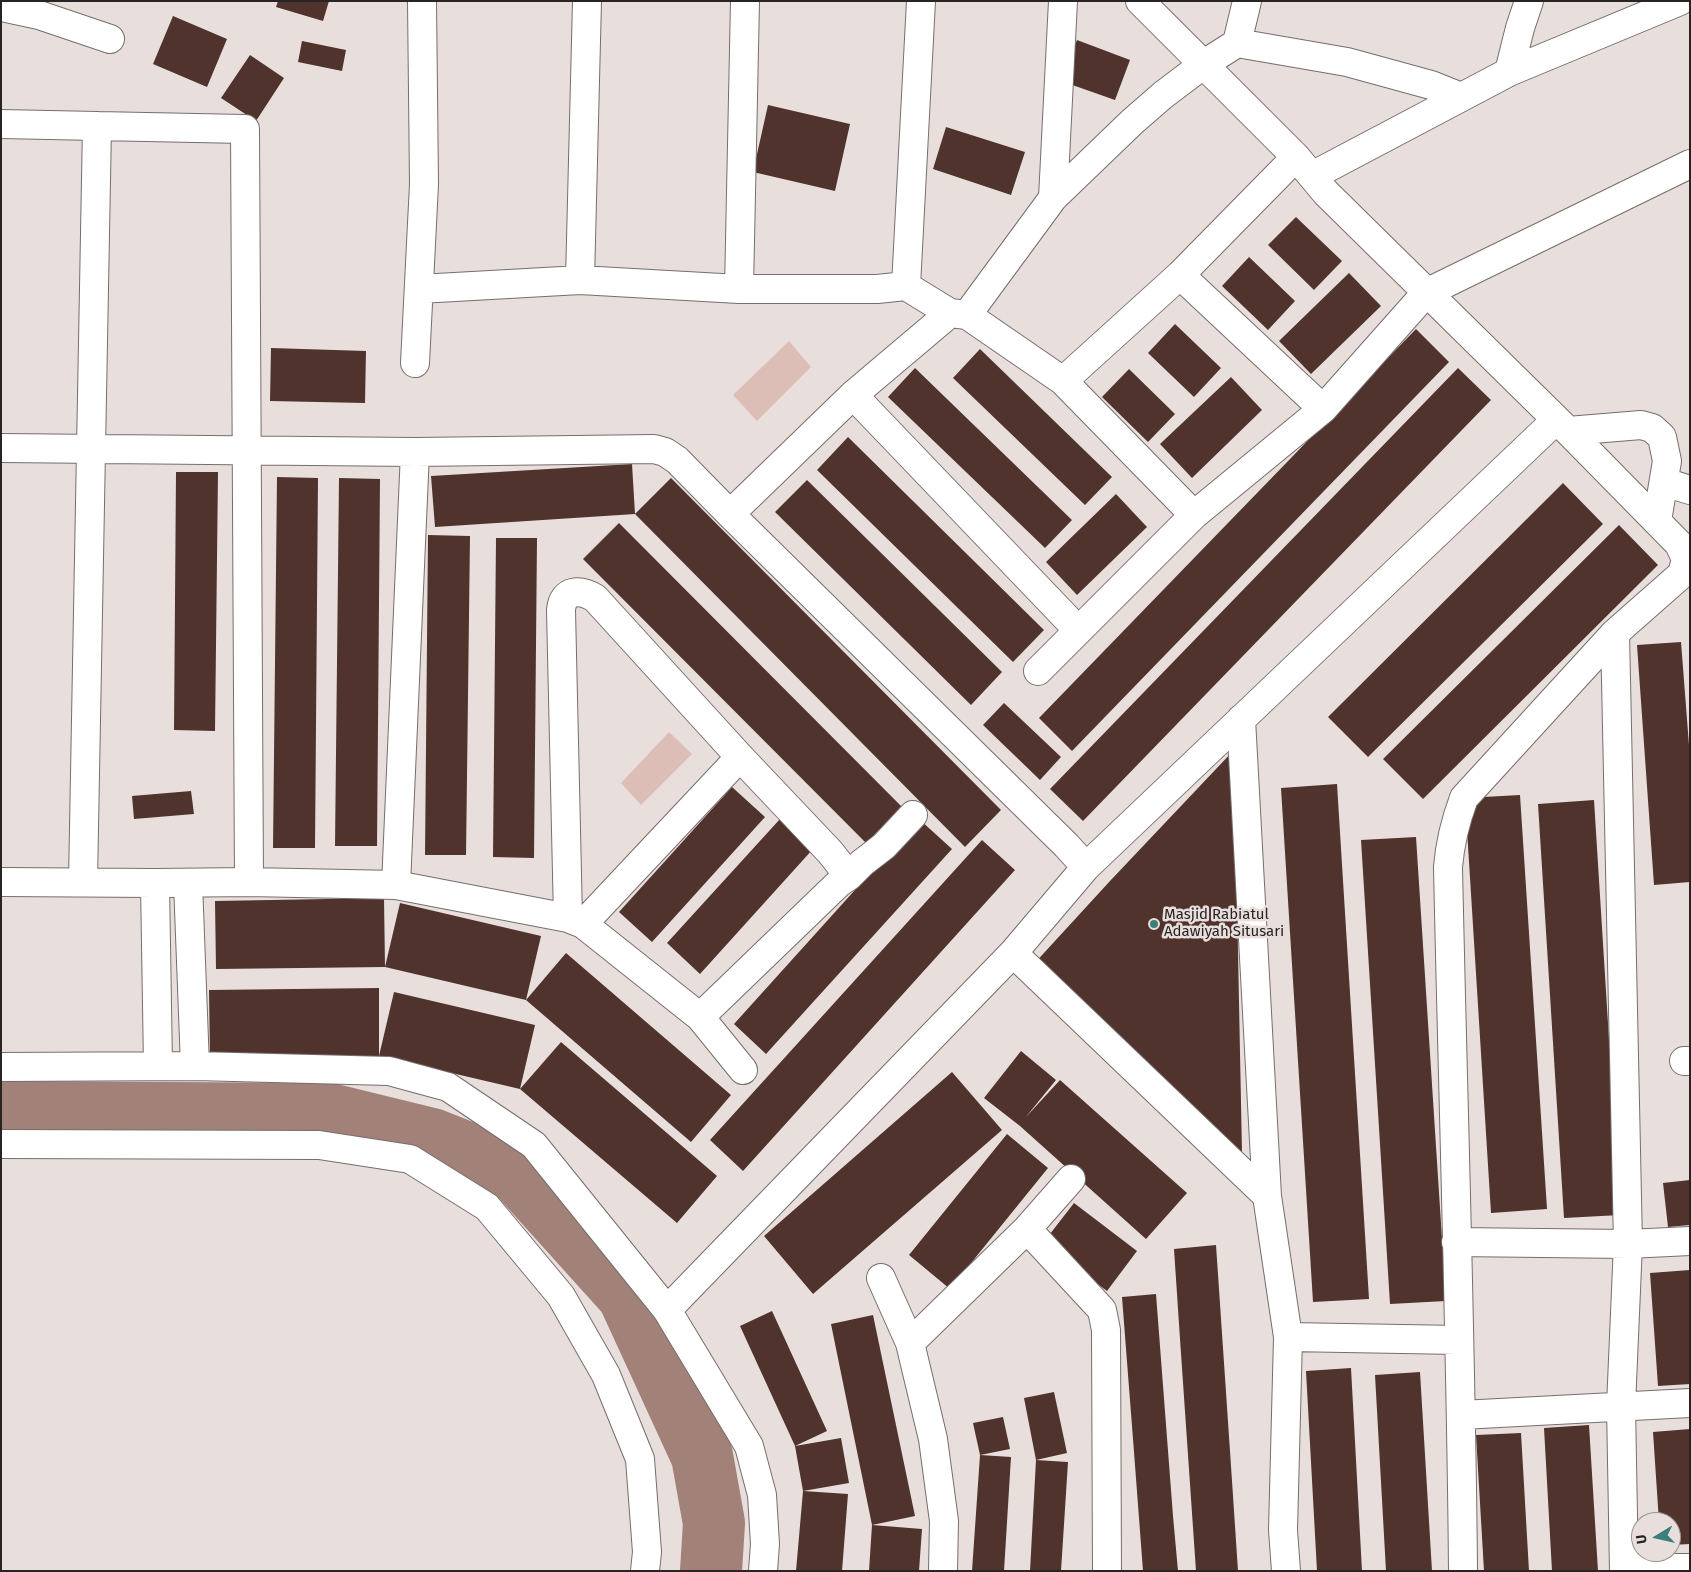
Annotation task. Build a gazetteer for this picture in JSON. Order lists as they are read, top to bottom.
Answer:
{
  "places": ["Masjid Rabiatul Adawiyah Situsari"],
  "north": "left"
}
